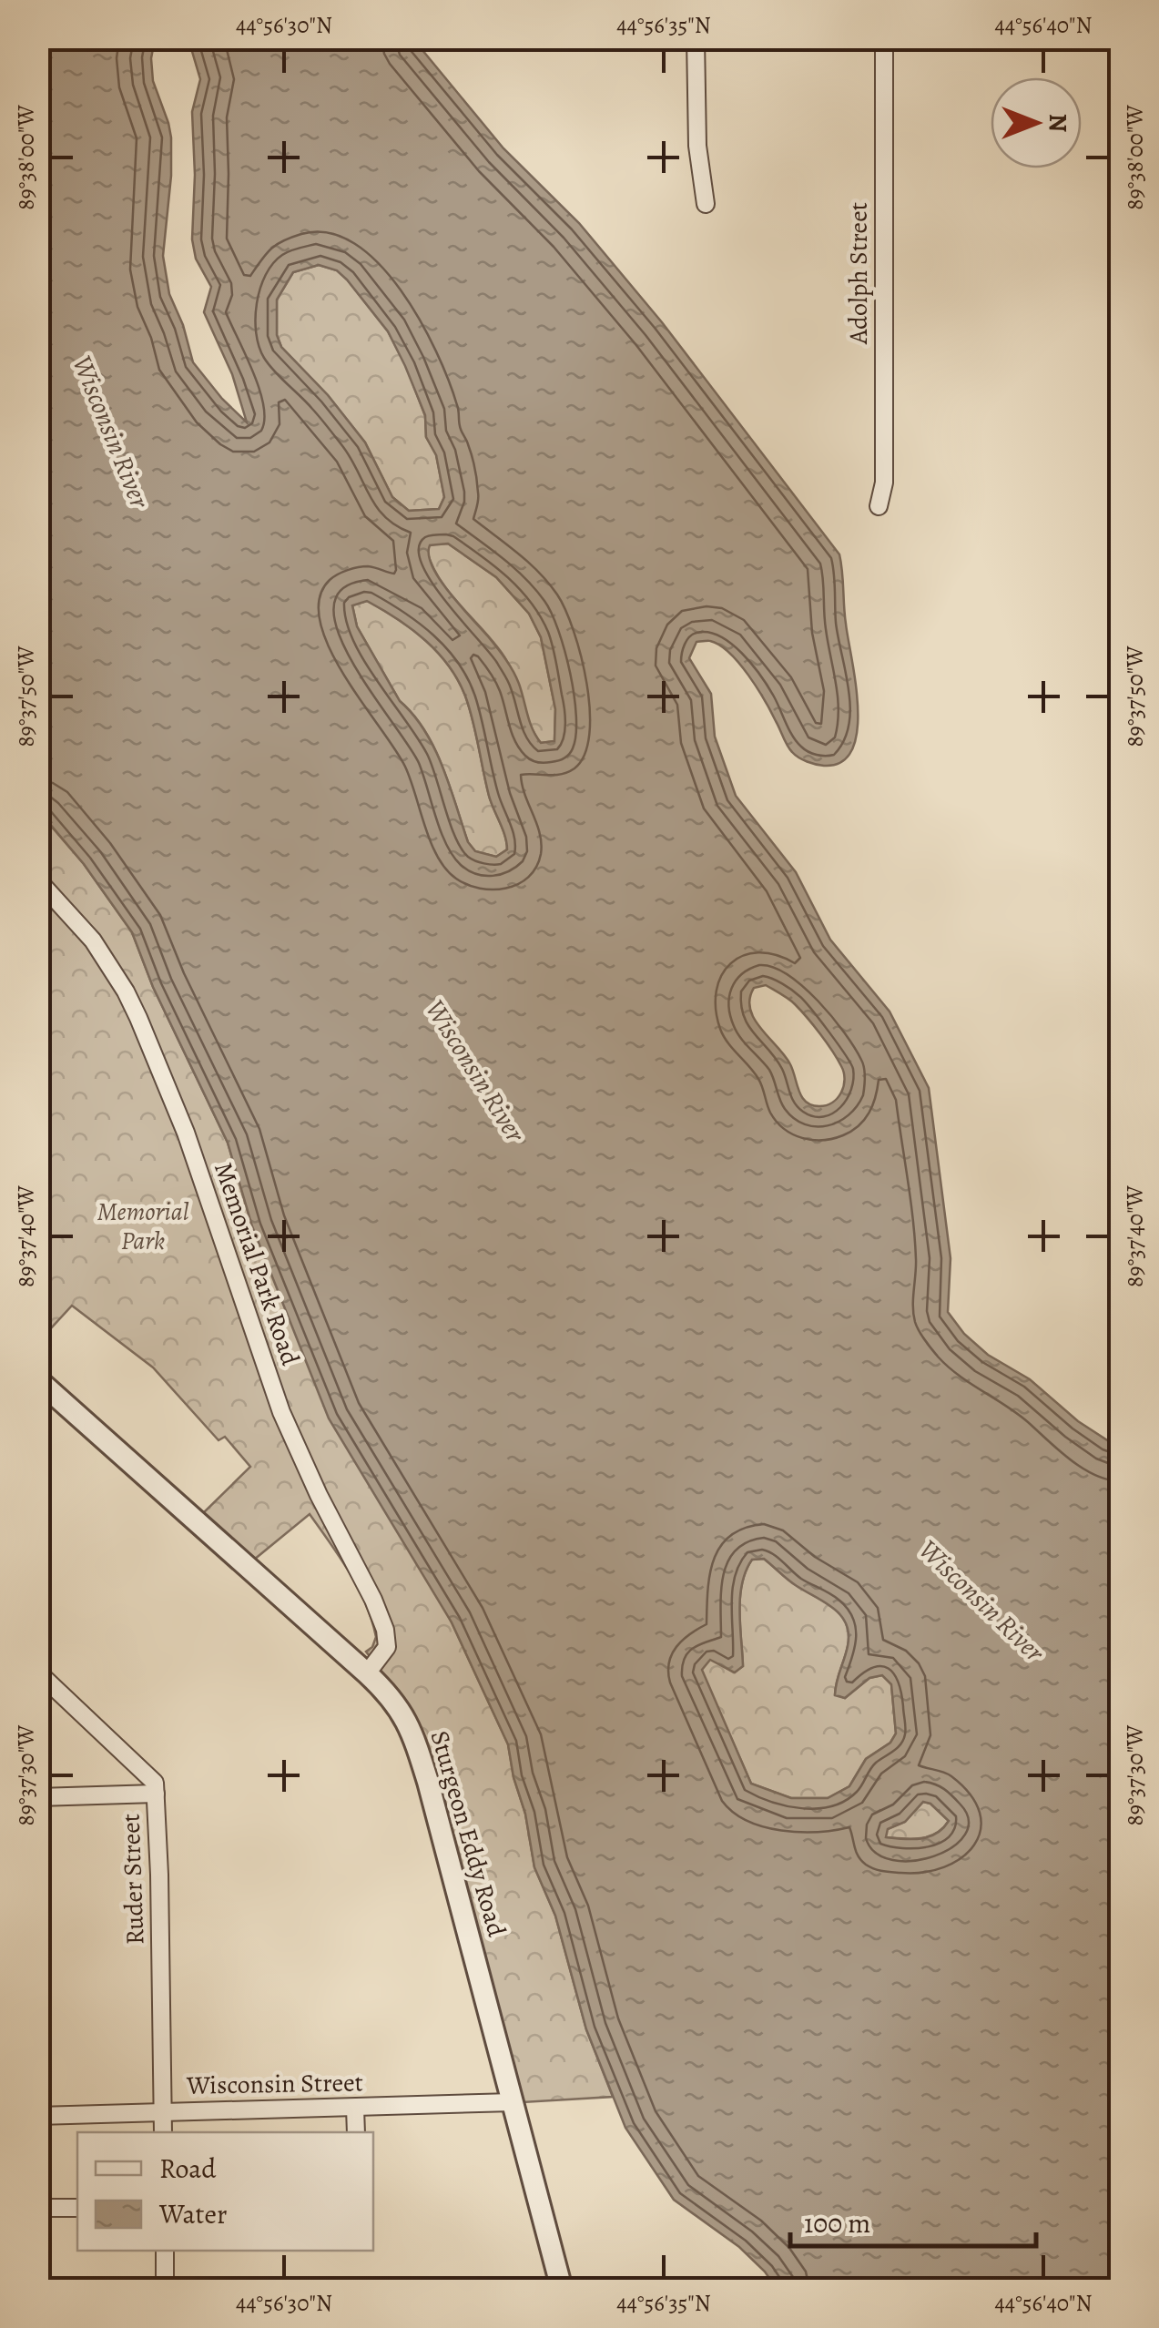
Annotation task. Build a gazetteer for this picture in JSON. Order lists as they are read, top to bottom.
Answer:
{
  "streets": {
    "street": [
      "Adolph Street",
      "Memorial Park Road",
      "Sturgeon Eddy Road",
      "Ruder Street",
      "Wisconsin Street"
    ]
  },
  "crossings": [
    ["Memorial Park Road", "Sturgeon Eddy Road"],
    ["Sturgeon Eddy Road", "Wisconsin Street"],
    ["Ruder Street", "Wisconsin Street"]
  ],
  "water": ["Wisconsin River"],
  "parks": ["Memorial Park"],
  "legend": ["Road", "Water"],
  "scale_bar": "100 m",
  "north": "right",
  "coordinates": [
    "44°56'30\"N",
    "44°56'35\"N",
    "44°56'40\"N",
    "89°38'00\"W",
    "89°37'50\"W",
    "89°37'40\"W",
    "89°37'30\"W"
  ]
}
